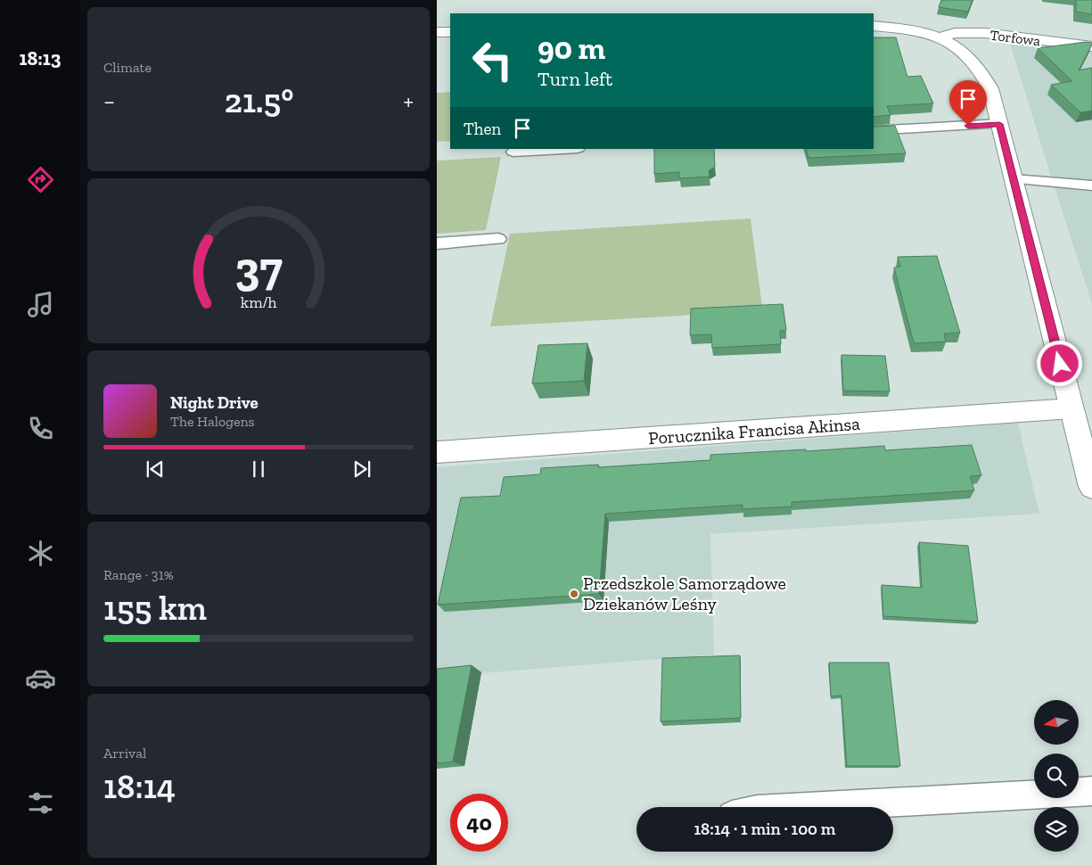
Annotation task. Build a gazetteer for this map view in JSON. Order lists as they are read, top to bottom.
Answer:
{
  "streets": {
    "street": ["Torfowa", "Porucznika Francisa Akinsa"]
  },
  "places": ["Przedszkole Samorządowe Dziekanów Leśny"],
  "north": "left",
  "page": {
    "tabs": "18:13",
    "tile": [
      "Climate",
      ["Range · 31%", "155 km"],
      ["Arrival", "18:14"]
    ],
    "turn": ["90 m", "Turn left"],
    "heat": ["−", "21.5°", "+"],
    "then": "Then",
    "song": ["Night Drive", "The Halogens"],
    "limit": "40",
    "trip": "18:14 · 1 min · 100 m",
    "gauge": ["37", "km/h"]
  }
}
